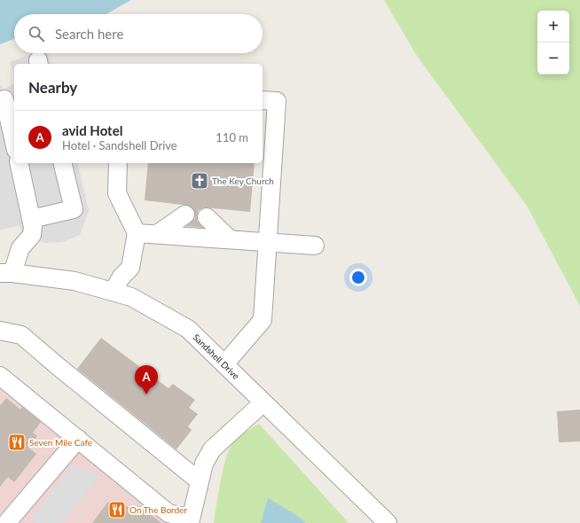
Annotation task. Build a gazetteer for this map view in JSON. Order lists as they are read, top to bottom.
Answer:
{
  "streets": {
    "street": ["Sandshell Drive"]
  },
  "places": {
    "church": ["The Key Church"],
    "restaurant": ["Seven Mile Cafe", "On The Border"]
  },
  "page": {
    "map_buttons": ["+", "−"],
    "search": "Search here",
    "heading": "Nearby",
    "list": [
      {
        "mark": "A",
        "name": "avid Hotel",
        "note": "Hotel · Sandshell Drive",
        "value": "110 m"
      }
    ],
    "pins": "A"
  }
}
